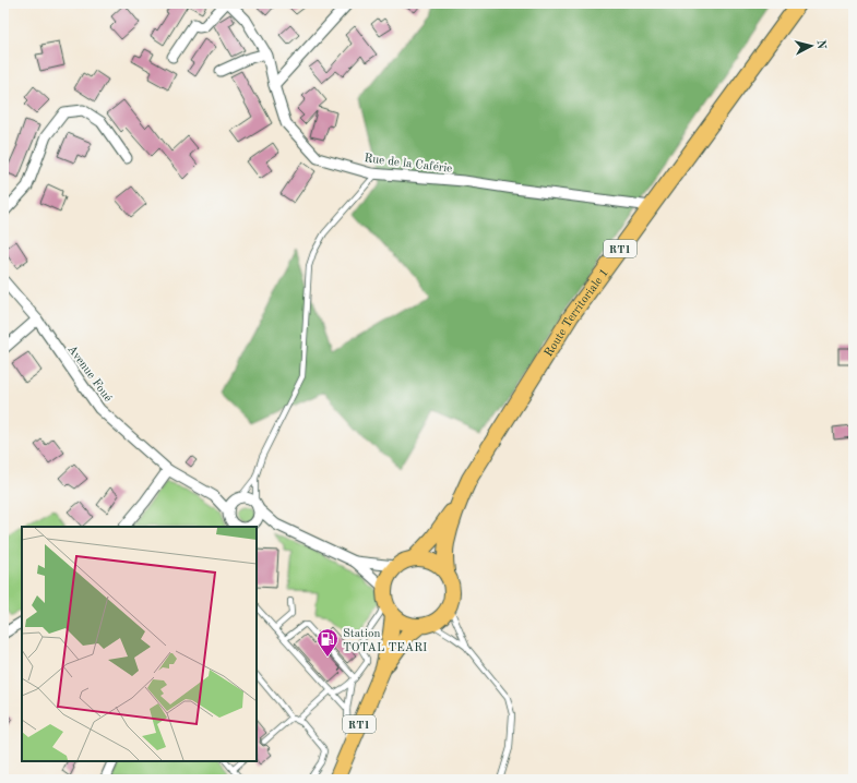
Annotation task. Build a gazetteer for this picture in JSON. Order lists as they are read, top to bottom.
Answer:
{
  "streets": {
    "main road": ["RT1", "Route Territoriale 1"],
    "street": ["Rue de la Caférie", "Avenue Foué"]
  },
  "crossings": [
    ["Rue de la Caférie", "Route Territoriale 1"],
    ["RT1", "Route Territoriale 1"]
  ],
  "places": {
    "fuel station": ["Station TOTAL TEARI"]
  },
  "north": "right"
}
